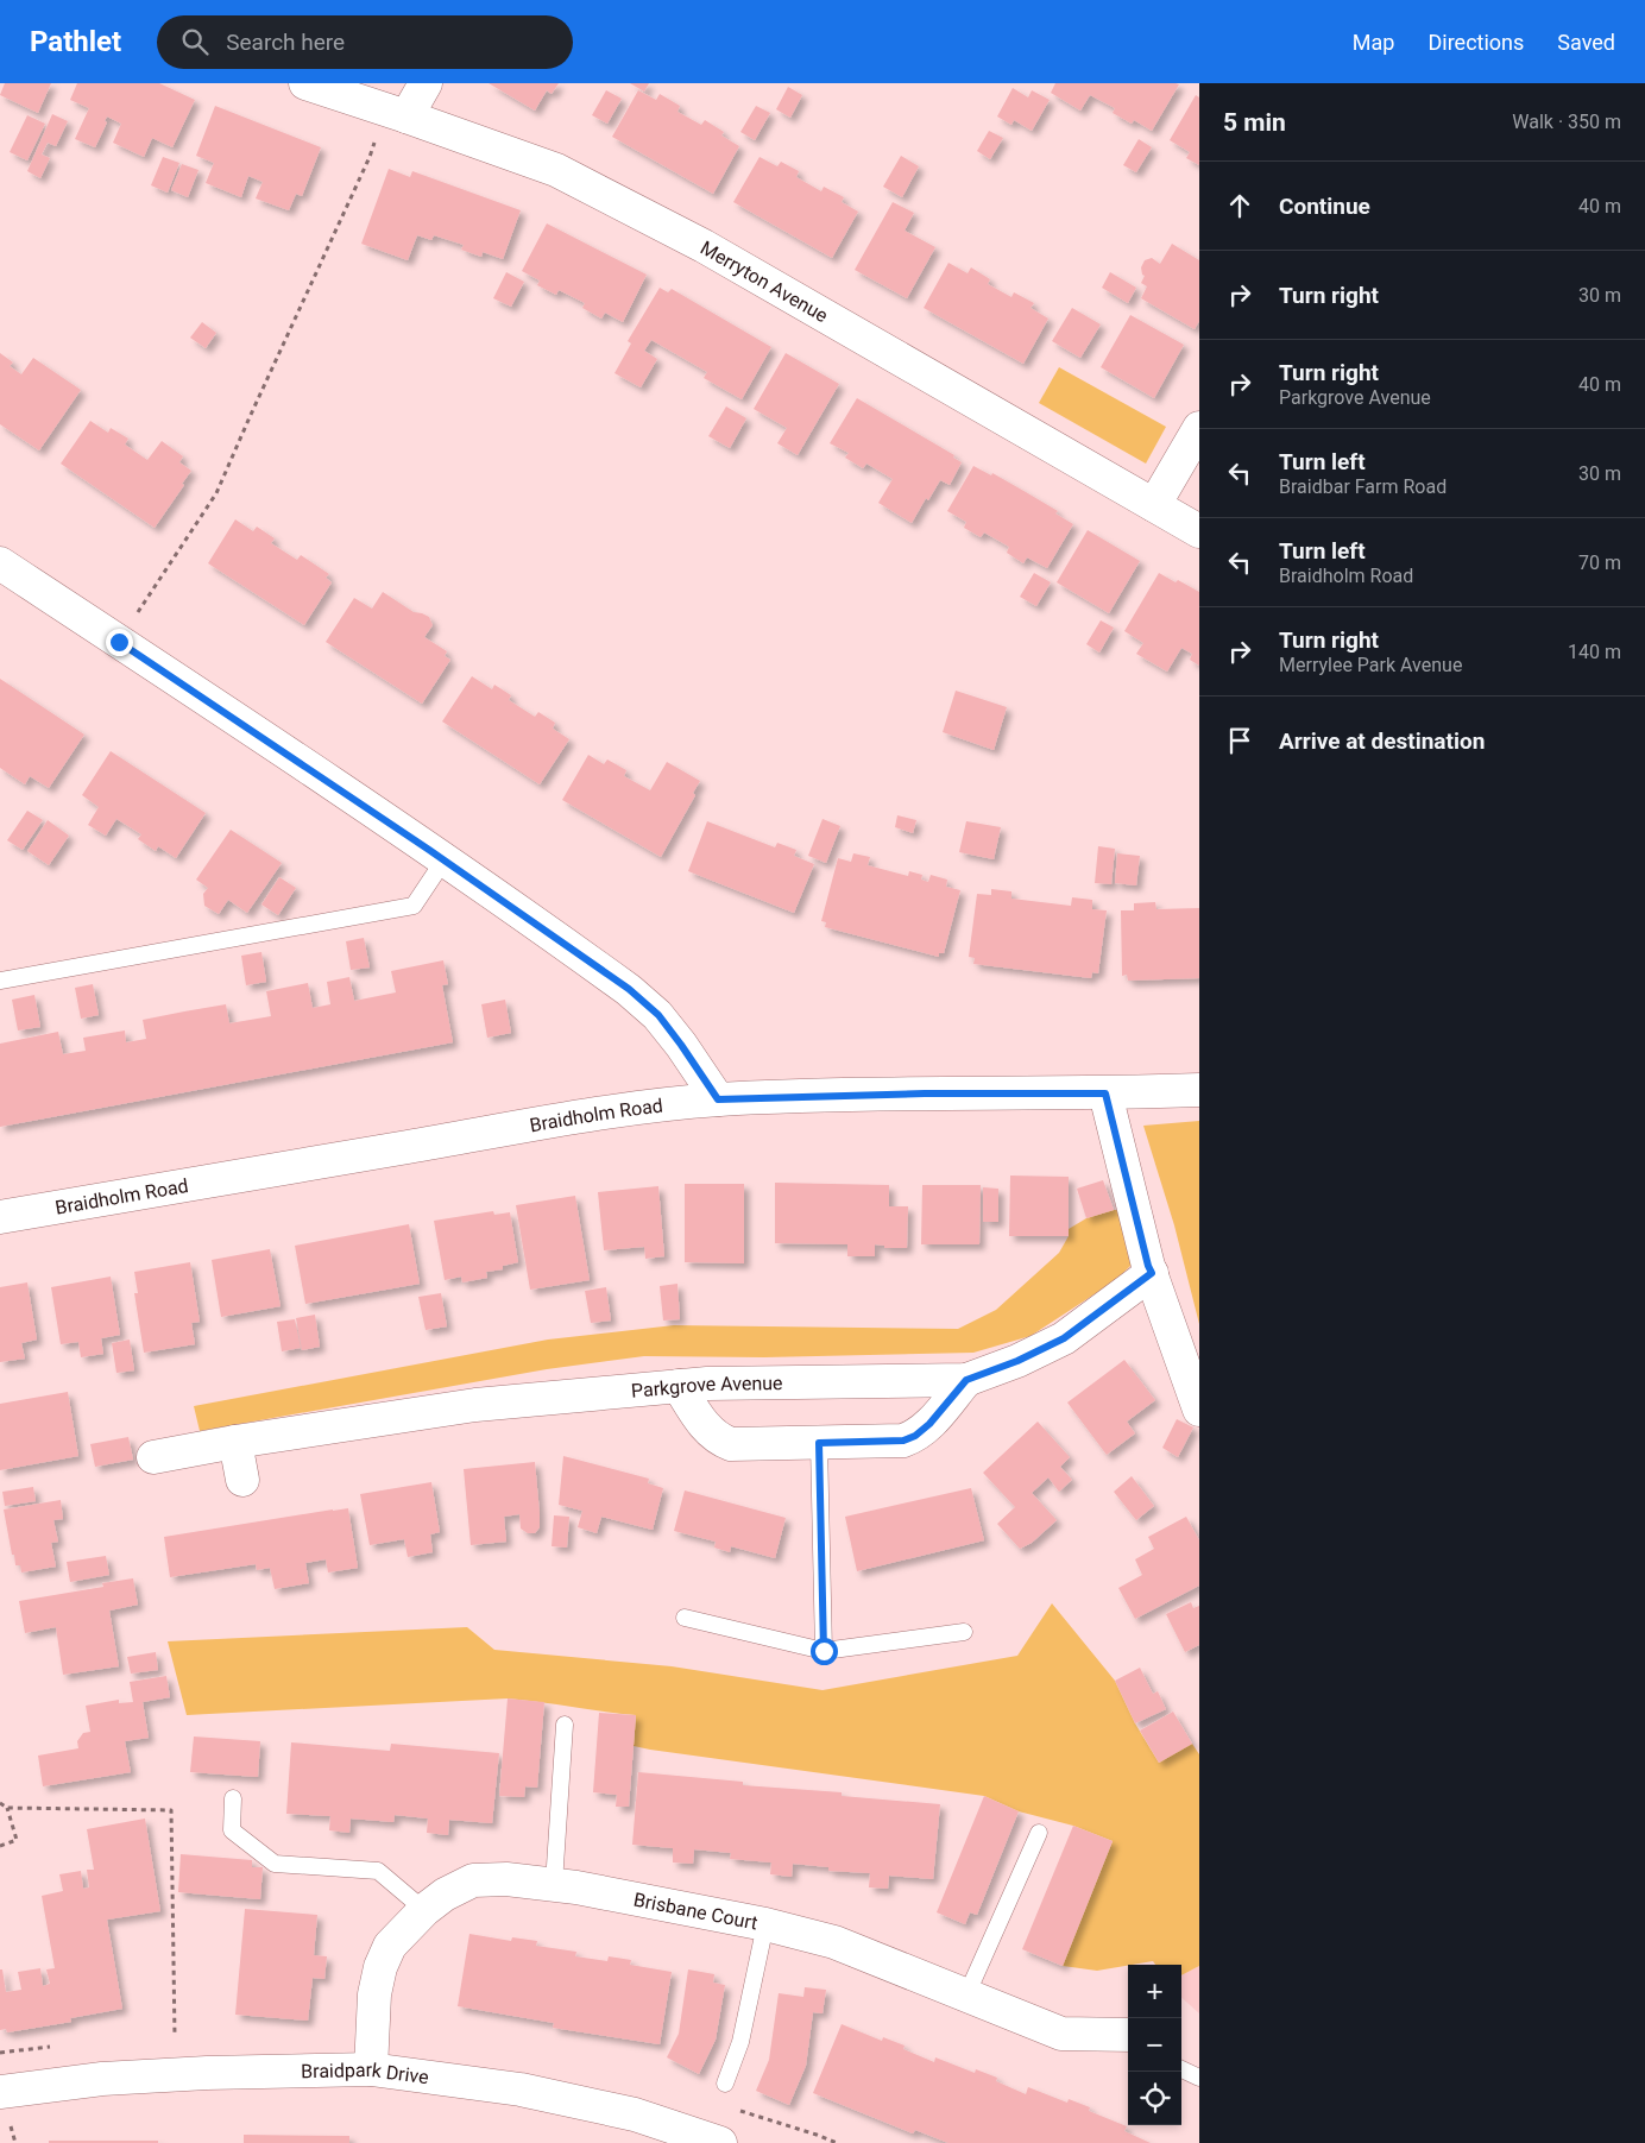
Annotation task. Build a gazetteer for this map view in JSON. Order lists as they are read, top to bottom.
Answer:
{
  "streets": {
    "street": [
      "Merryton Avenue",
      "Braidholm Road",
      "Parkgrove Avenue",
      "Brisbane Court",
      "Braidpark Drive"
    ]
  },
  "crossings": [
    ["Brisbane Court", "Braidpark Drive"]
  ],
  "page": {
    "header": "Pathlet",
    "search": "Search here",
    "nav": ["Map", "Directions", "Saved"],
    "heading": ["5 min", "Walk · 350 m"],
    "list": [
      ["Continue", "40 m"],
      ["Turn right", "30 m"],
      ["Turn right", "Parkgrove Avenue", "40 m"],
      ["Turn left", "Braidbar Farm Road", "30 m"],
      ["Turn left", "Braidholm Road", "70 m"],
      ["Turn right", "Merrylee Park Avenue", "140 m"],
      "Arrive at destination"
    ],
    "map_buttons": ["+", "−"]
  }
}
